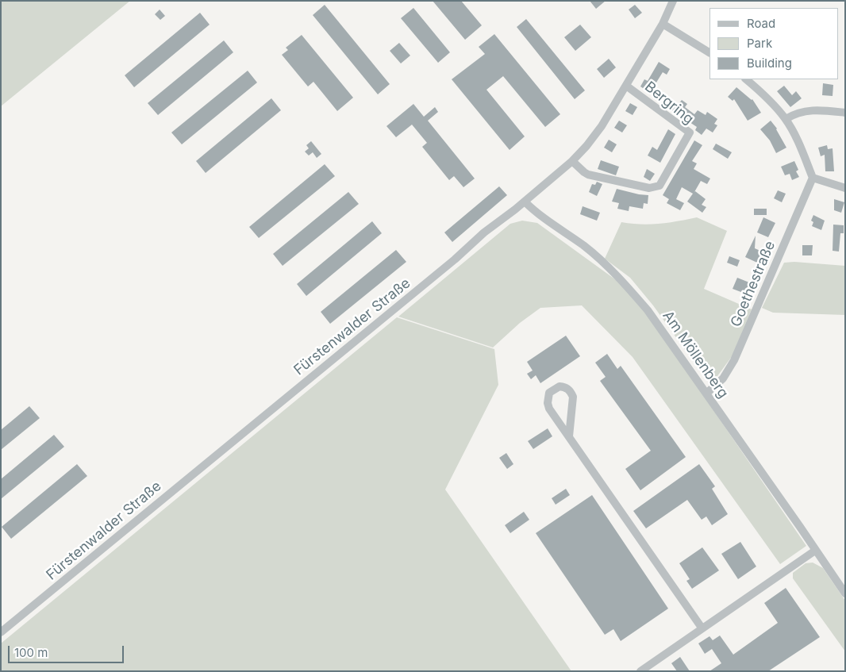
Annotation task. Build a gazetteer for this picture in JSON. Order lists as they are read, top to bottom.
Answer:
{
  "streets": {
    "street": [
      "Bergring",
      "Goethestraße",
      "Fürstenwalder Straße",
      "Am Möllenberg"
    ]
  },
  "crossings": [
    ["Bergring", "Fürstenwalder Straße"],
    ["Goethestraße", "Am Möllenberg"],
    ["Fürstenwalder Straße", "Am Möllenberg"]
  ],
  "legend": ["Road", "Park", "Building"],
  "scale_bar": "100 m"
}
